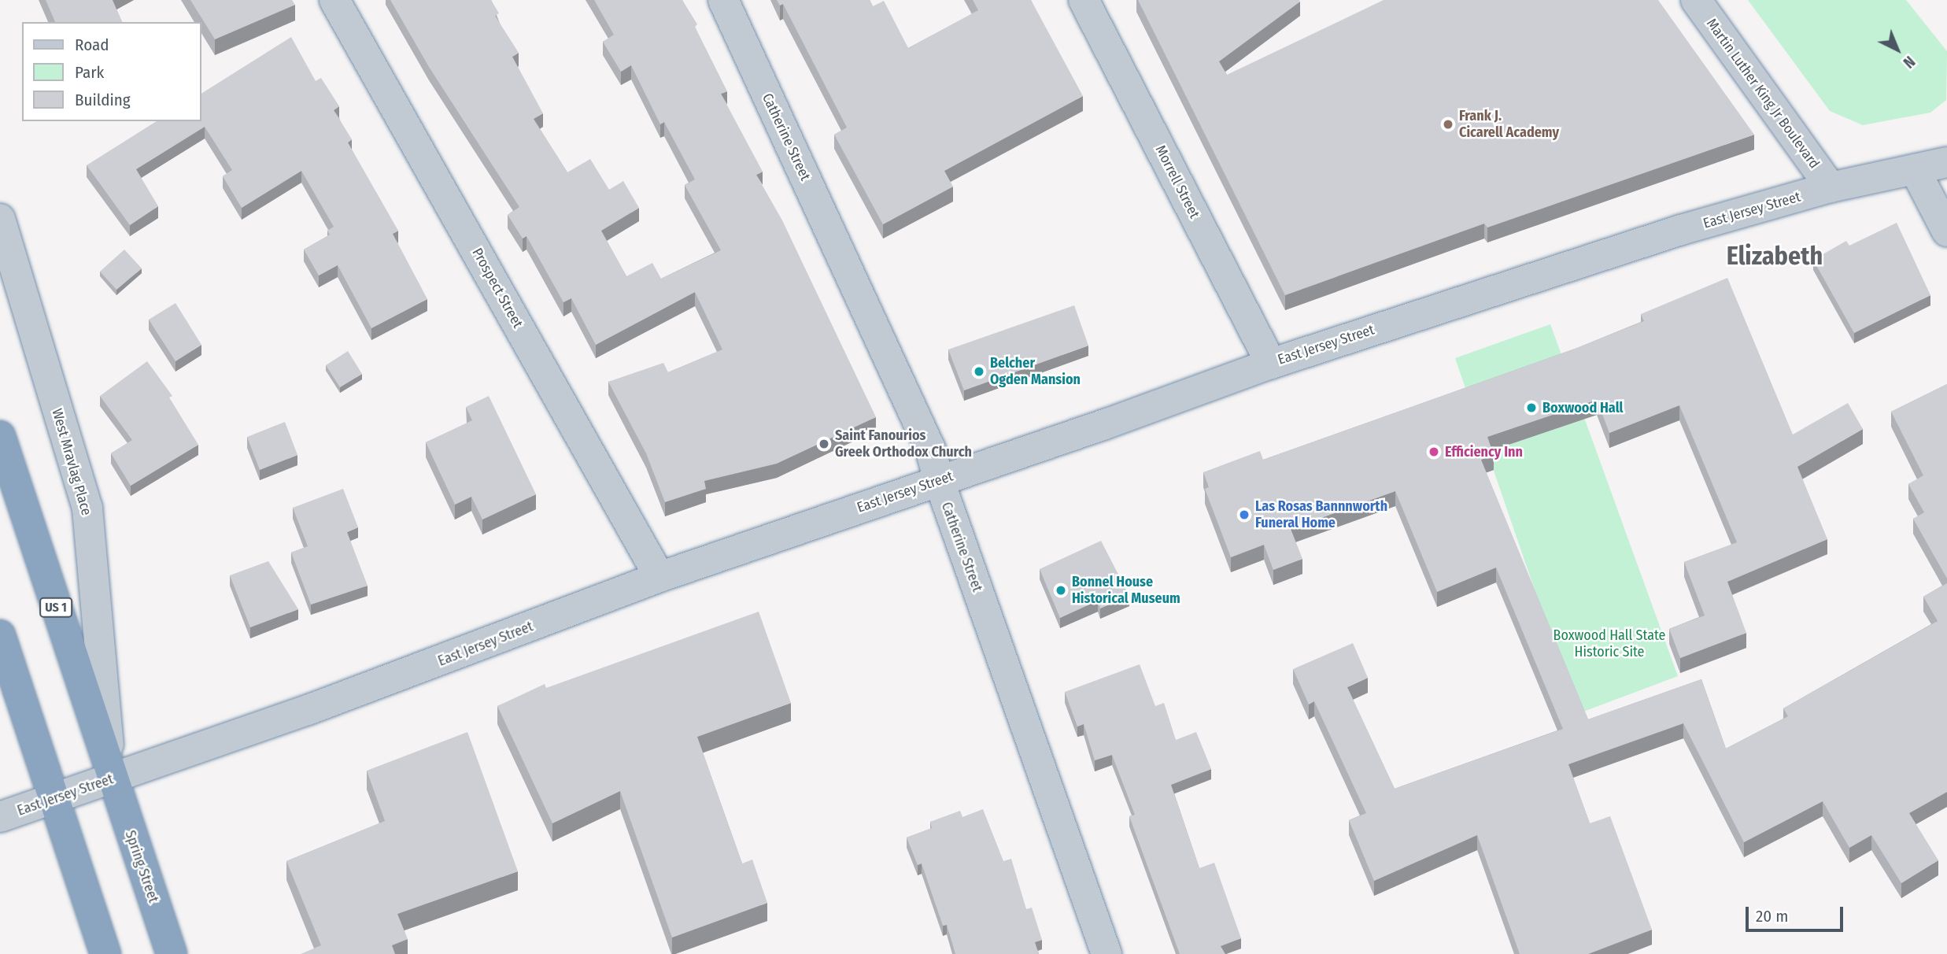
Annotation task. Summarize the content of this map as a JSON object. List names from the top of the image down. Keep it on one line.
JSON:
{"streets":{"highway":["US 1","Spring Street"],"street":["Martin Luther King Jr Boulevard","Catherine Street","Morrell Street","East Jersey Street","Prospect Street","West Mravlag Place"]},"crossings":[["Martin Luther King Jr Boulevard","East Jersey Street"],["Catherine Street","East Jersey Street"],["Morrell Street","East Jersey Street"],["East Jersey Street","Prospect Street"],["East Jersey Street","West Mravlag Place"],["East Jersey Street","US 1"],["East Jersey Street","Spring Street"],["West Mravlag Place","US 1"],["West Mravlag Place","Spring Street"],["US 1","Spring Street"]],"districts":["Elizabeth"],"parks":["Boxwood Hall State Historic Site"],"places":["Frank J. Cicarell Academy","Belcher Ogden Mansion","Boxwood Hall","Saint Fanourios Greek Orthodox Church","Efficiency Inn","Las Rosas Bannnworth Funeral Home","Bonnel House Historical Museum"],"legend":["Road","Park","Building"],"scale_bar":"20 m","north":"bottom right"}
